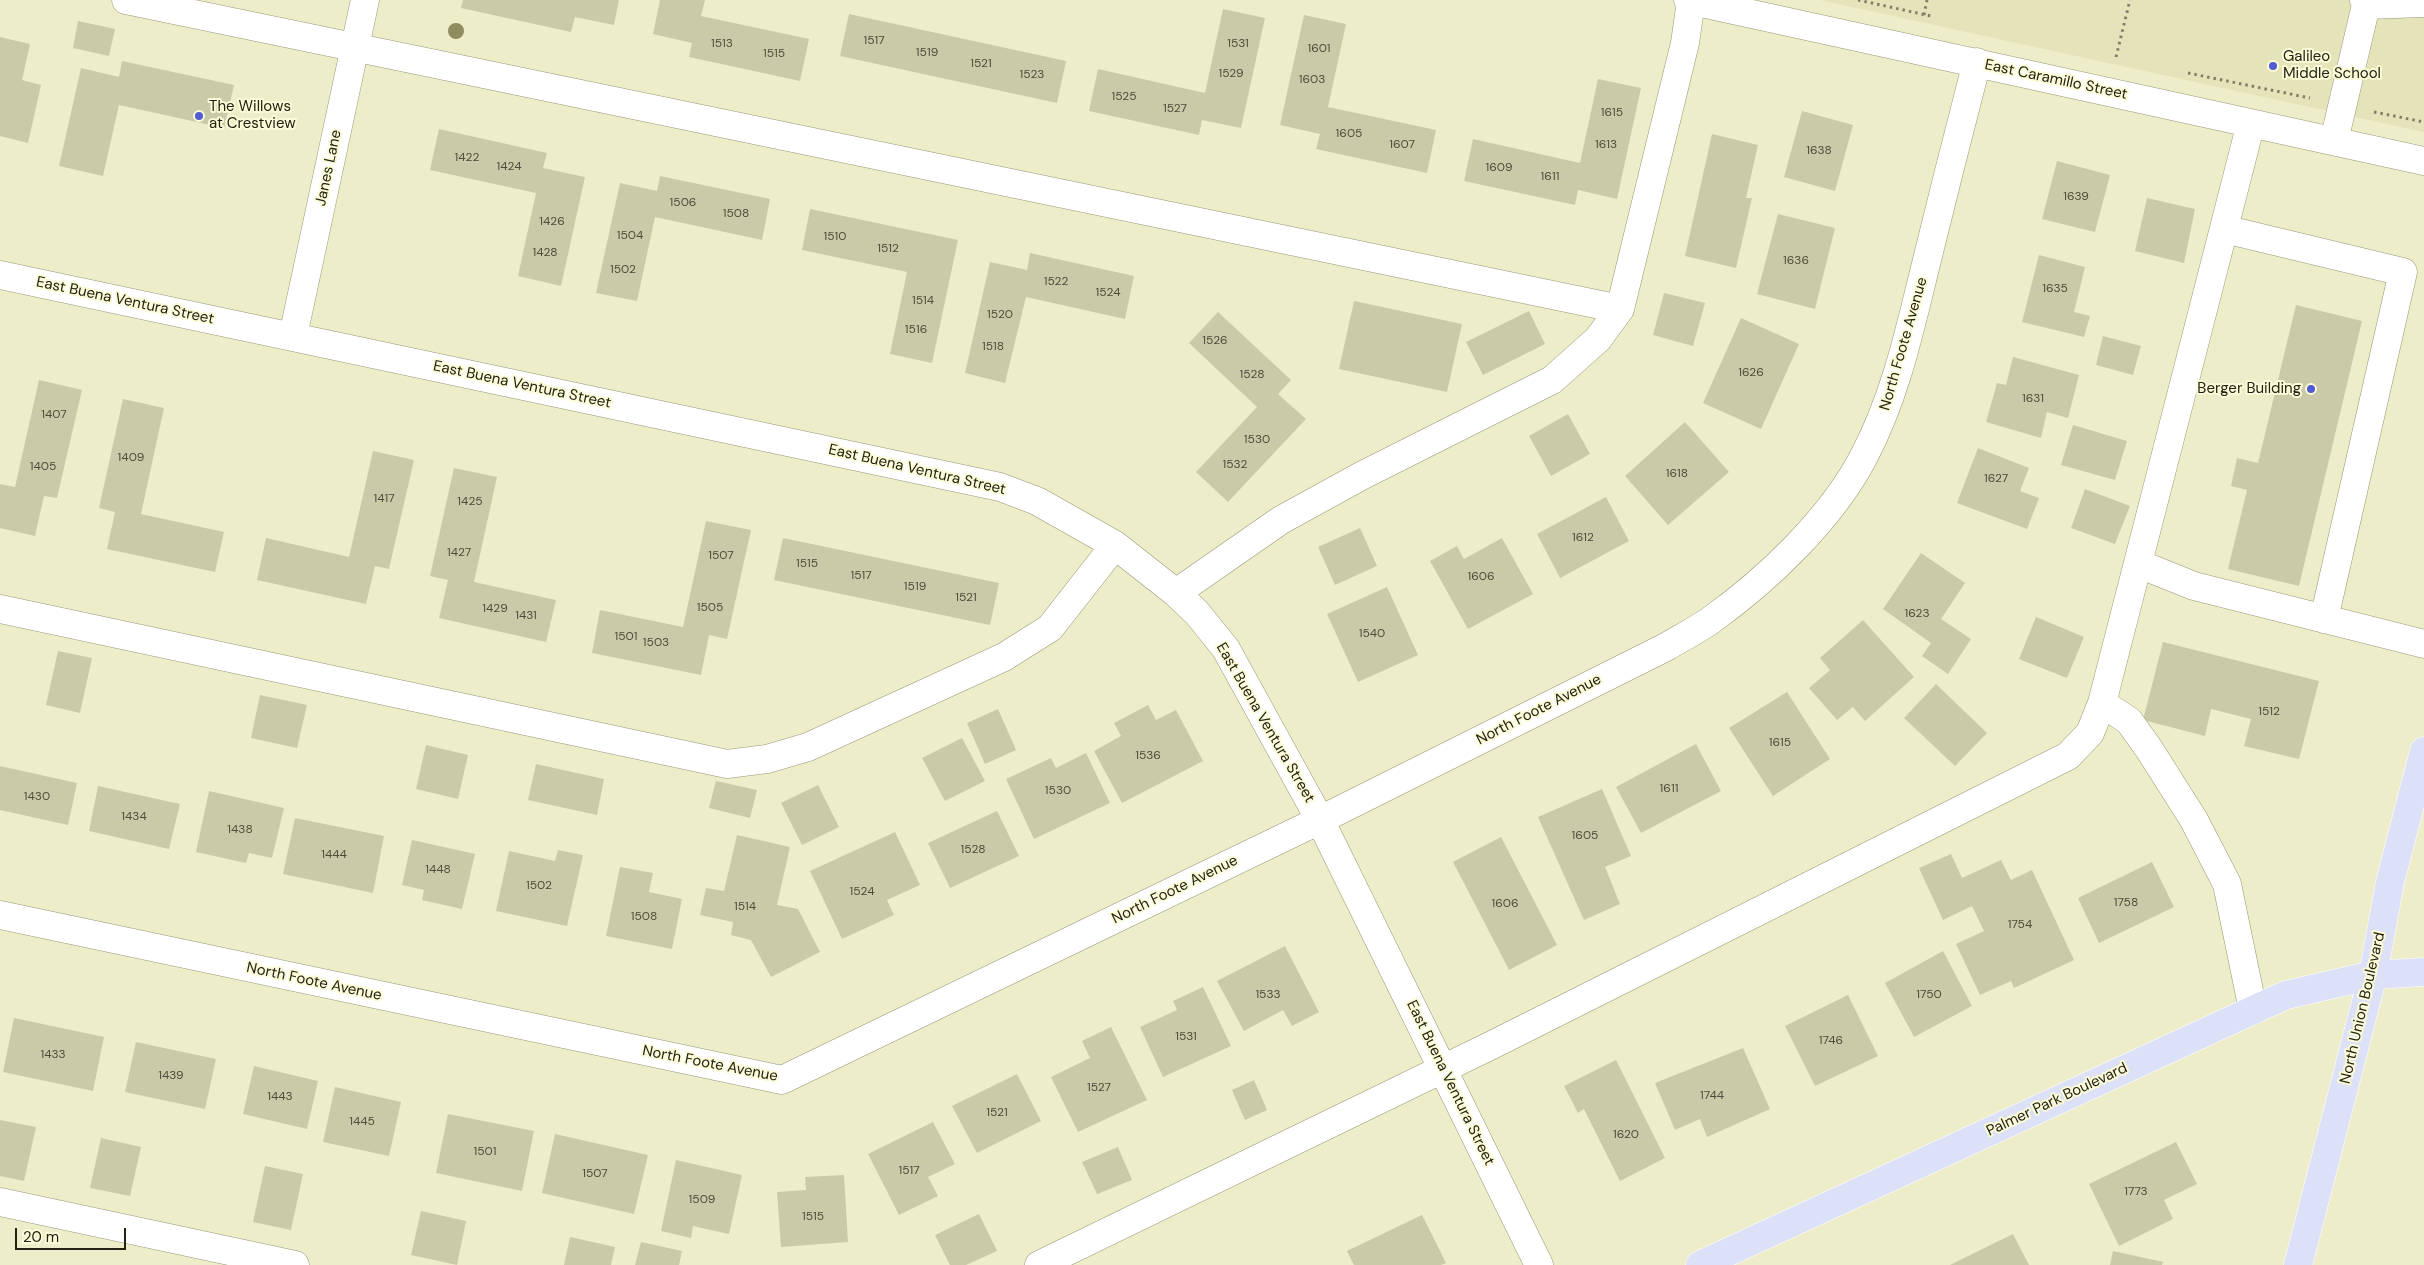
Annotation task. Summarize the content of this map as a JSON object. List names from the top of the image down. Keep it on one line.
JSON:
{"streets":{"main road":["North Union Boulevard","Palmer Park Boulevard"],"street":["East Caramillo Street","Janes Lane","East Buena Ventura Street","North Foote Avenue"]},"crossings":[["East Caramillo Street","North Foote Avenue"],["Janes Lane","East Buena Ventura Street"],["East Buena Ventura Street","North Foote Avenue"],["North Union Boulevard","Palmer Park Boulevard"]],"places":["Galileo Middle School","The Willows at Crestview","Berger Building"],"house_numbers":["1517","1513","1531","1601","1519","1515","1521","1529","1523","1603","1525","1527","1615","1605","1607","1613","1638","1422","1424","1609","1611","1639","1506","1508","1426","1504","1510","1512","1428","1636","1502","1522","1635","1524","1514","1520","1516","1526","1518","1626","1528","1631","1407","1530","1409","1532","1405","1618","1627","1417","1425","1612","1427","1507","1515","1517","1606","1519","1521","1505","1429","1623","1431","1540","1501","1503","1512","1615","1536","1611","1530","1430","1434","1438","1605","1528","1444","1448","1502","1524","1758","1606","1514","1508","1754","1533","1750","1531","1746","1433","1439","1527","1744","1443","1521","1445","1620","1501","1517","1507","1773","1509","1515"],"scale_bar":"20 m"}
